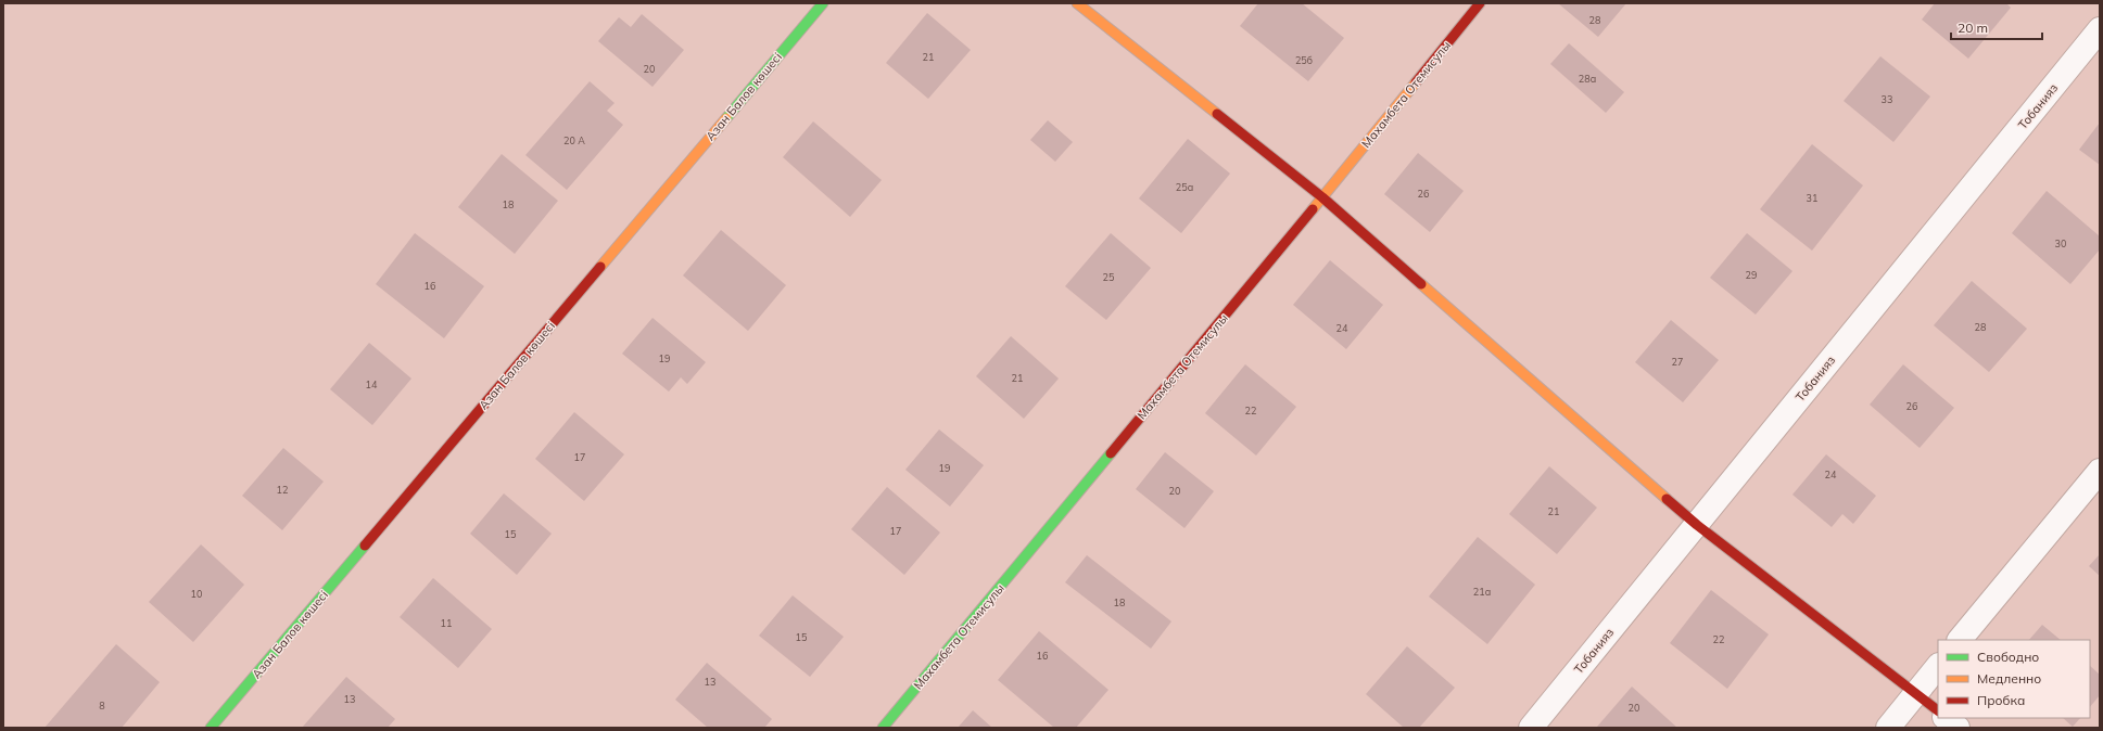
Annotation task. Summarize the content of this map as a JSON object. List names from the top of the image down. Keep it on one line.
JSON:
{"streets":{"street":["Махамбета Отемисулы","Азан Балов көшесі","Тобанияз"]},"house_numbers":["28","21","25б","20","28а","33","20 А","25а","26","31","18","30","29","25","16","28","24","19","27","21","14","26","22","17","19","24","12","20","21","17","15","21а","10","18","11","15","22","16","13","13","8","20"],"legend":["Свободно","Медленно","Пробка"],"scale_bar":"20 m"}
